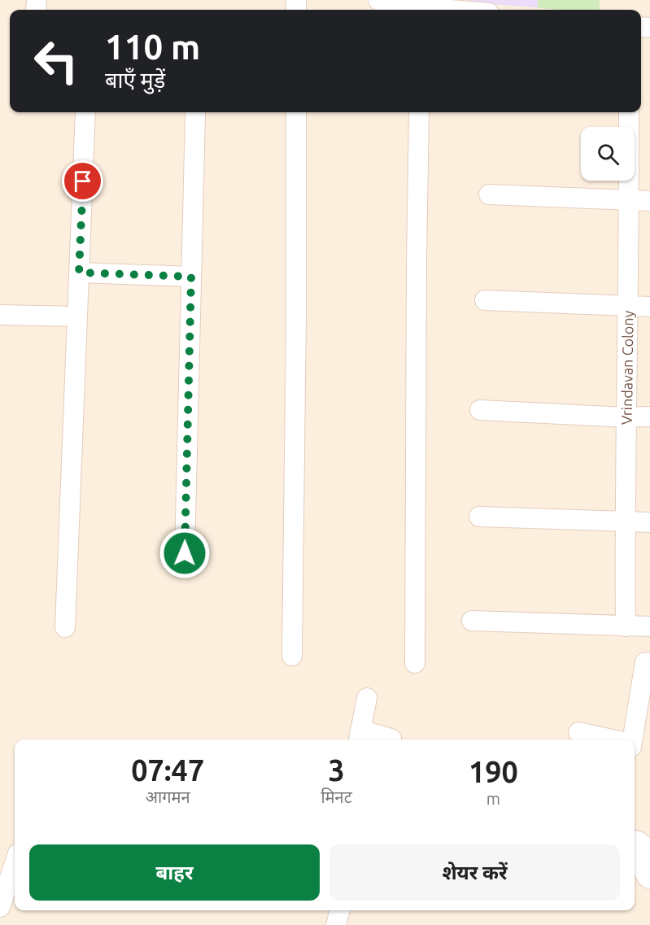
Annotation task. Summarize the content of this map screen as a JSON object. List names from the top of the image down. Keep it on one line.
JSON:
{"streets":{"street":["Vrindavan Colony"]},"page":{"turn":["110 m","बाएँ मुड़ें"],"eta":["07:47","आगमन","3","मिनट","190","m"],"buttons":["बाहर","शेयर करें"]}}
